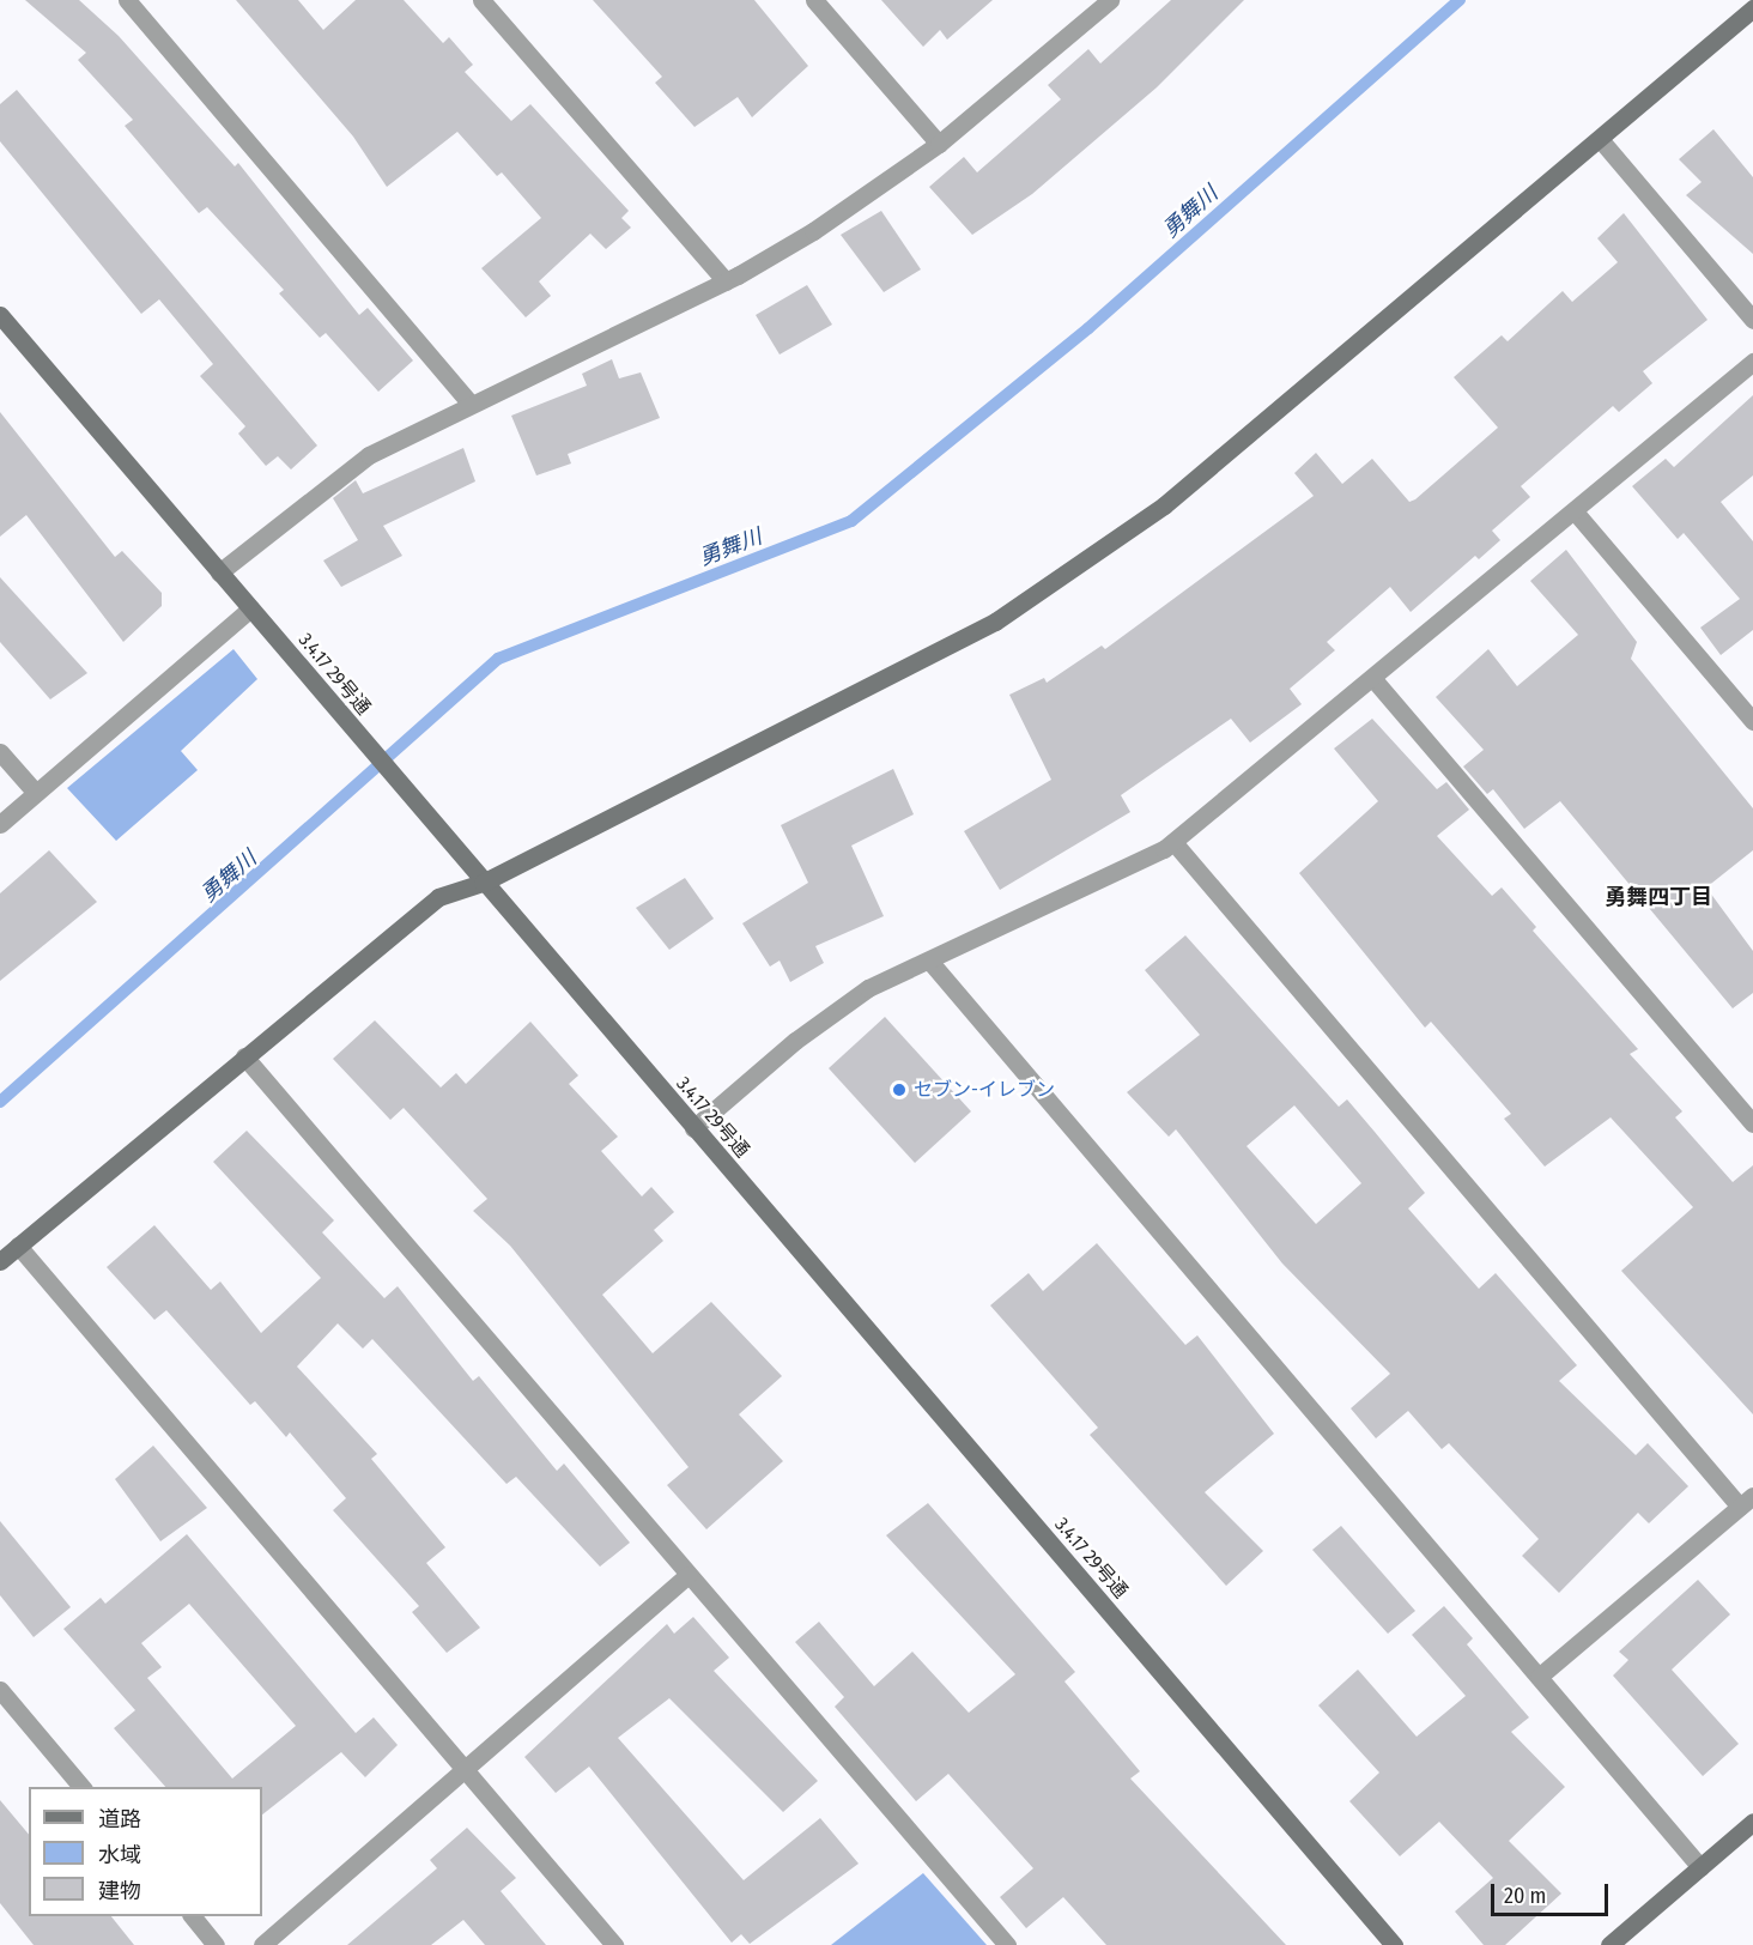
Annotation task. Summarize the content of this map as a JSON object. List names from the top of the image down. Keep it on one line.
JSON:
{"streets":{"street":["3.4.17 29号通"]},"districts":["勇舞四丁目"],"water":["勇舞川"],"places":["セブン-イレブン"],"legend":["道路","水域","建物"],"scale_bar":"20 m"}
